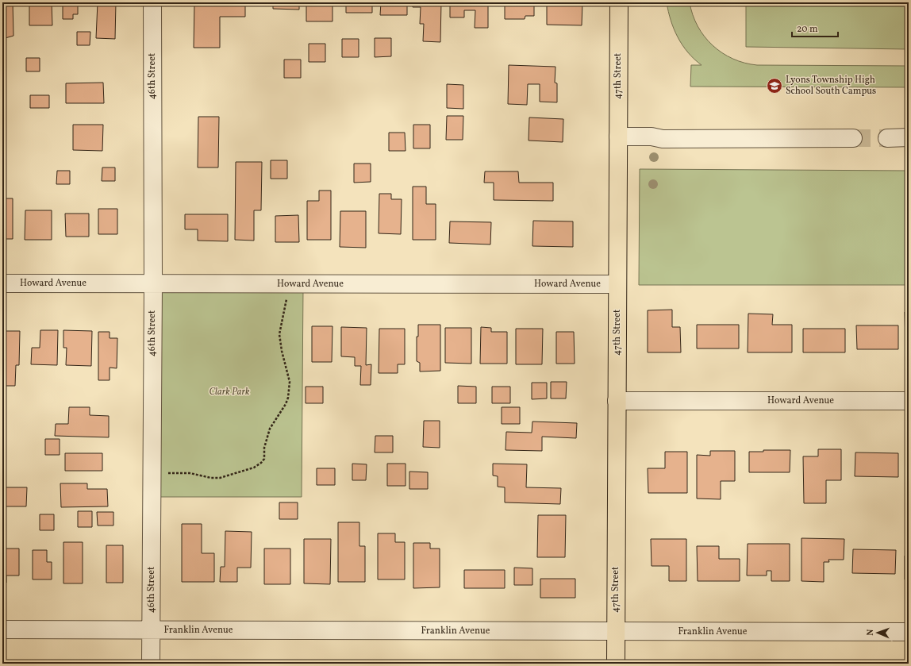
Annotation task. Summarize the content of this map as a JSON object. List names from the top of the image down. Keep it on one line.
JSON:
{"streets":{"main road":["47th Street"],"street":["46th Street","Howard Avenue","Franklin Avenue"]},"crossings":[["46th Street","Howard Avenue"],["46th Street","Franklin Avenue"],["47th Street","Howard Avenue"],["47th Street","Franklin Avenue"]],"parks":["Clark Park"],"places":{"school or university":["Lyons Township High School South Campus"]},"scale_bar":"20 m","north":"left"}
